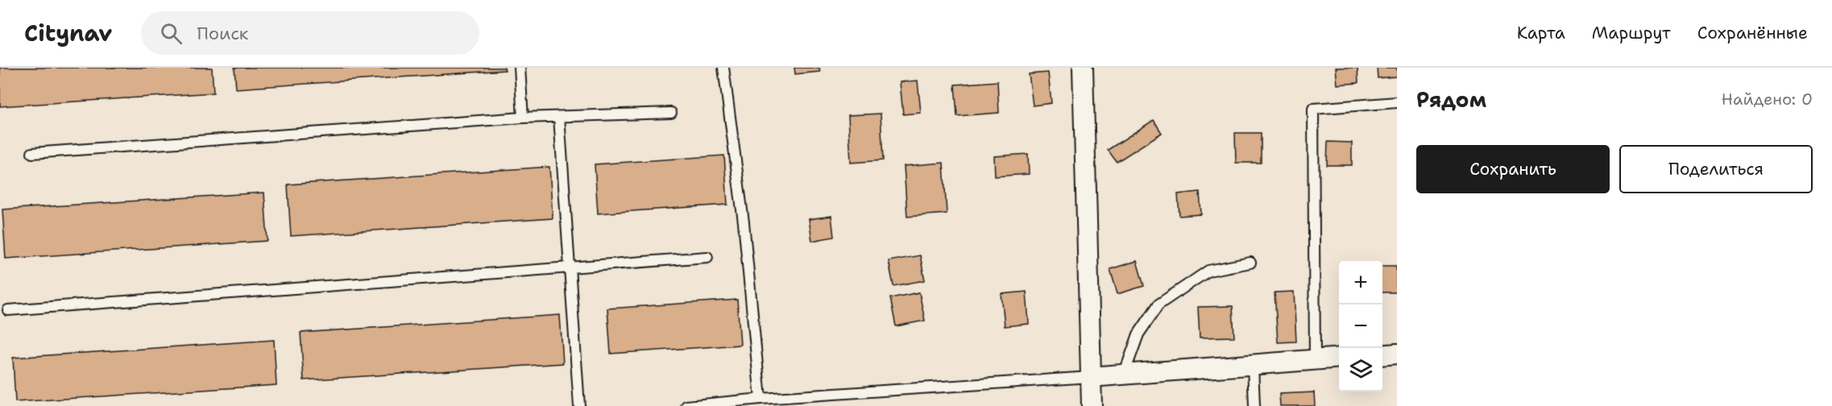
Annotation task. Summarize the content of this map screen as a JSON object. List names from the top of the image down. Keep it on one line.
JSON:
{"page":{"header":"Citynav","search":"Поиск","nav":["Карта","Маршрут","Сохранённые"],"heading":["Рядом","Найдено: 0"],"buttons":["Сохранить","Поделиться"],"map_buttons":["+","−"]}}
